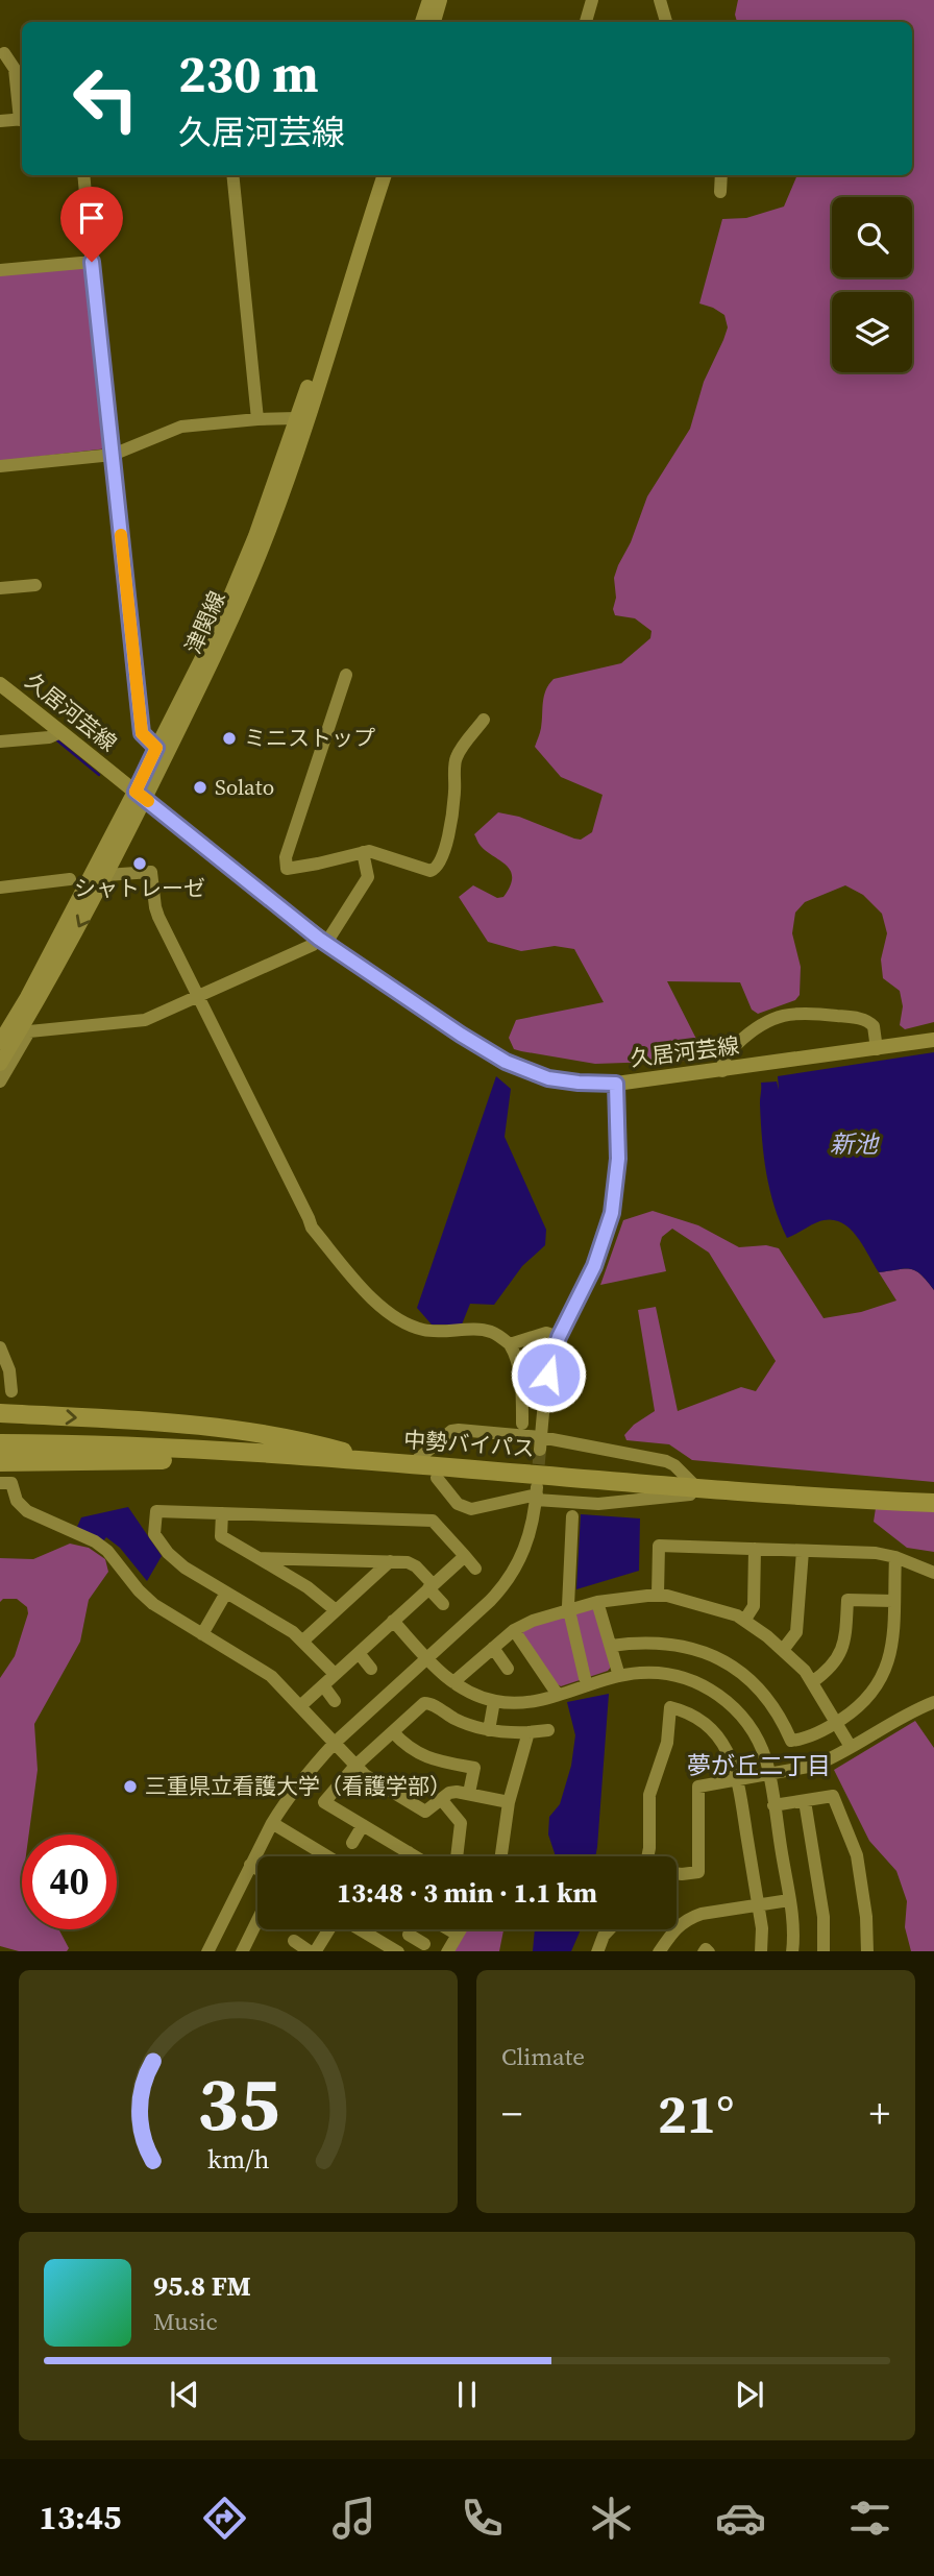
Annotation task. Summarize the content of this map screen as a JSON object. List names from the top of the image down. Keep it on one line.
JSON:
{"streets":{"highway":["中勢バイパス"],"main road":["津関線","久居河芸線"]},"crossings":[["津関線","久居河芸線"]],"districts":["夢が丘二丁目"],"water":["新池"],"places":["ミニストップ","Solato","シャトレーゼ","三重県立看護大学（看護学部）"],"page":{"turn":["230 m","久居河芸線"],"limit":"40","trip":"13:48 · 3 min · 1.1 km","tile":"Climate","heat":["−","21°","+"],"song":["95.8 FM","Music"],"tabs":"13:45","gauge":["35","km/h"]}}
